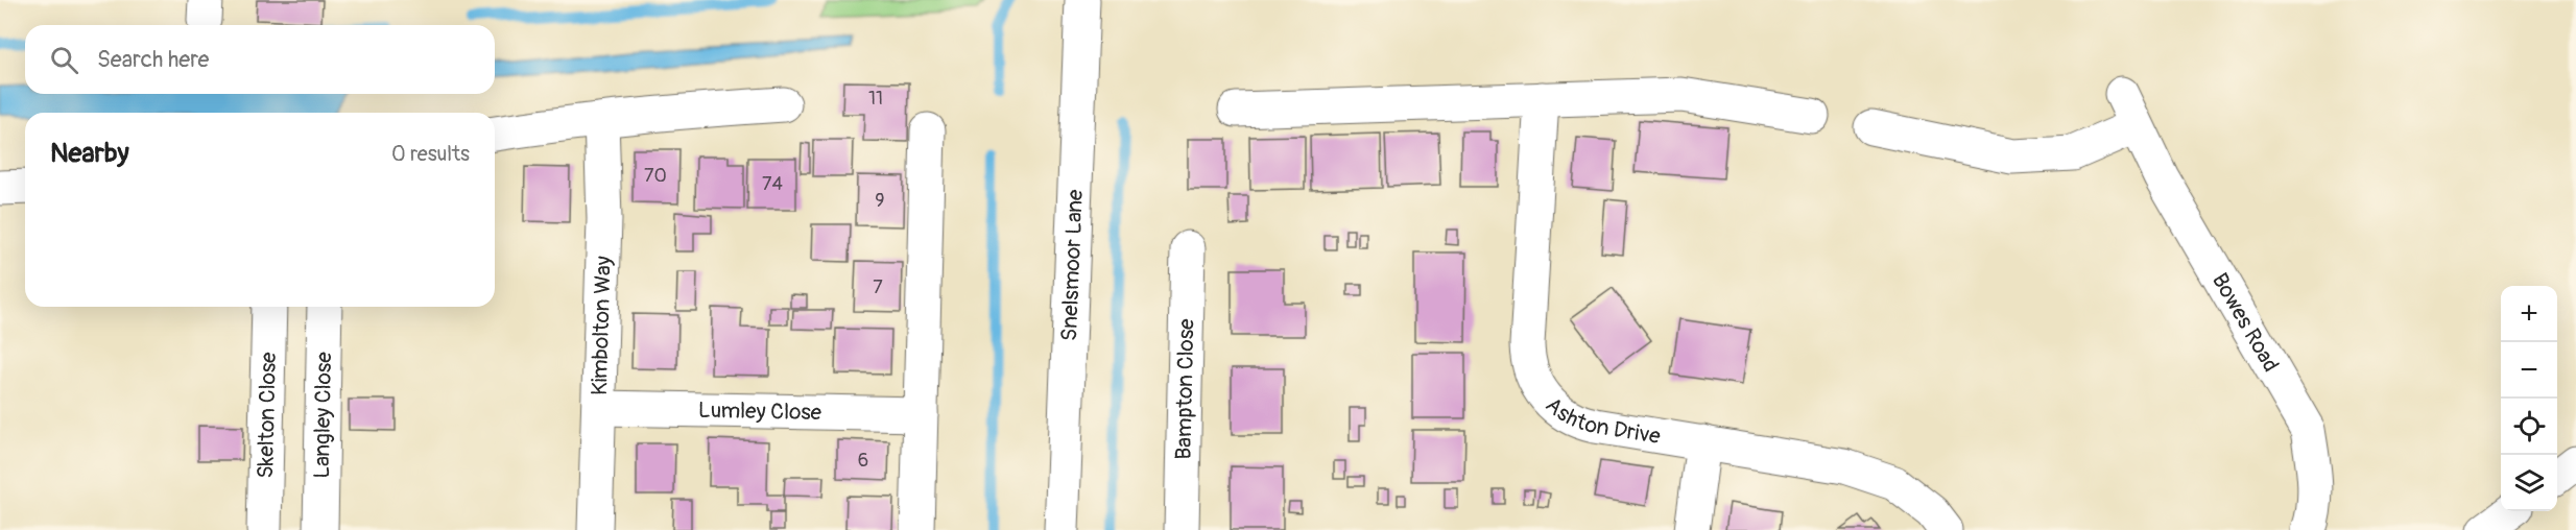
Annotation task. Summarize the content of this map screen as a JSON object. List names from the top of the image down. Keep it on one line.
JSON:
{"streets":{"street":["Snelsmoor Lane","Bowes Road","Kimbolton Way","Bampton Close","Lumley Close","Skelton Close","Langley Close","Ashton Drive"]},"crossings":[["Kimbolton Way","Lumley Close"]],"house_numbers":["11","70","74","9","7","6"],"page":{"search":"Search here","heading":["Nearby","0 results"],"map_buttons":["+","−"]}}
